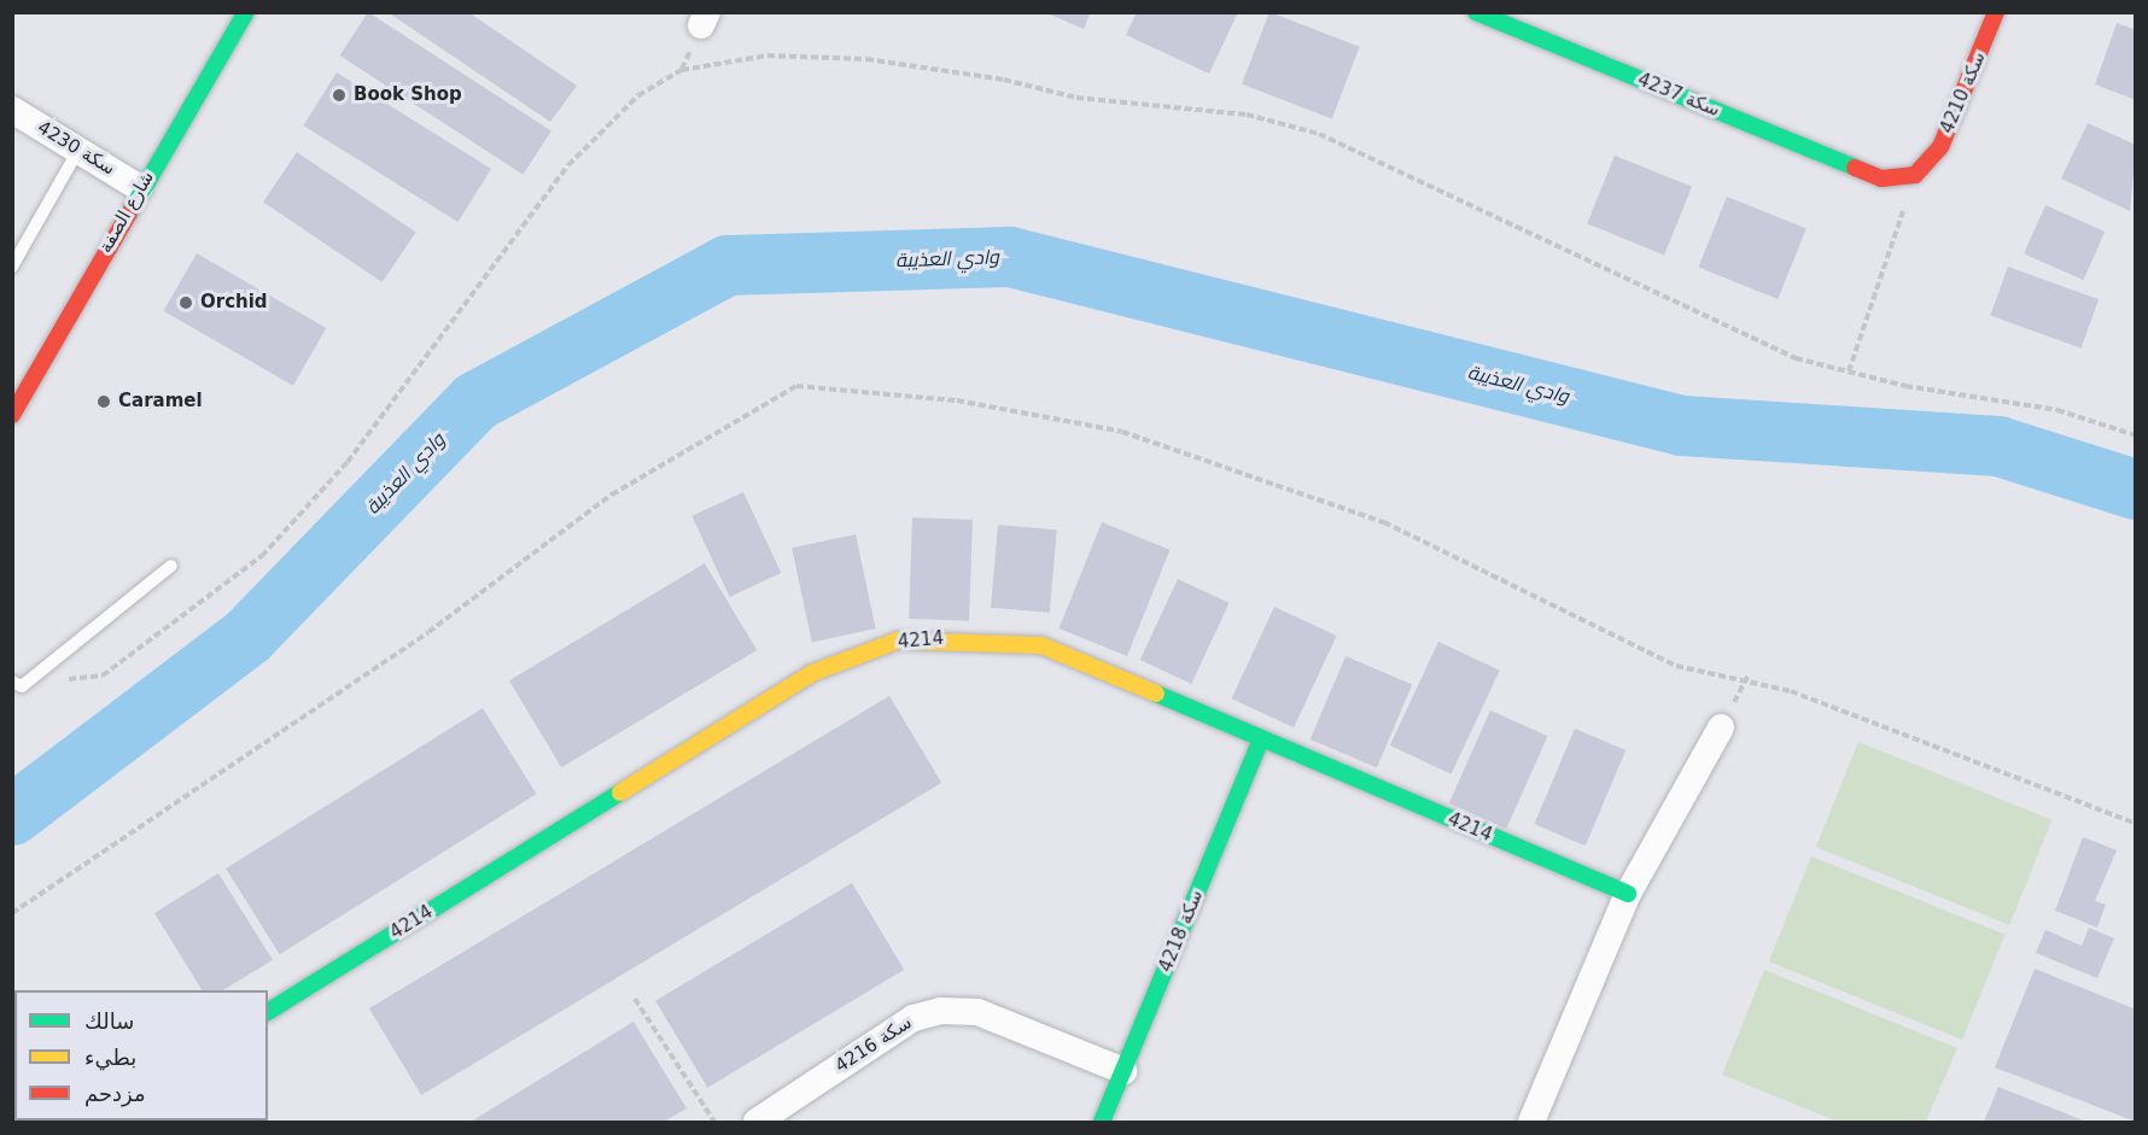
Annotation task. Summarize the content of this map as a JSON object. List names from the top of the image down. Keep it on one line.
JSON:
{"streets":{"street":["سكة 4210","سكة 4237","سكة 4230","شارع الصفة","4214","سكة 4218","سكة 4216"]},"crossings":[["سكة 4210","سكة 4237"],["سكة 4230","شارع الصفة"],["4214","سكة 4218"],["سكة 4218","سكة 4216"]],"water":["وادي العذيبة"],"places":["Book Shop","Orchid","Caramel"],"legend":["سالك","بطيء","مزدحم"]}
